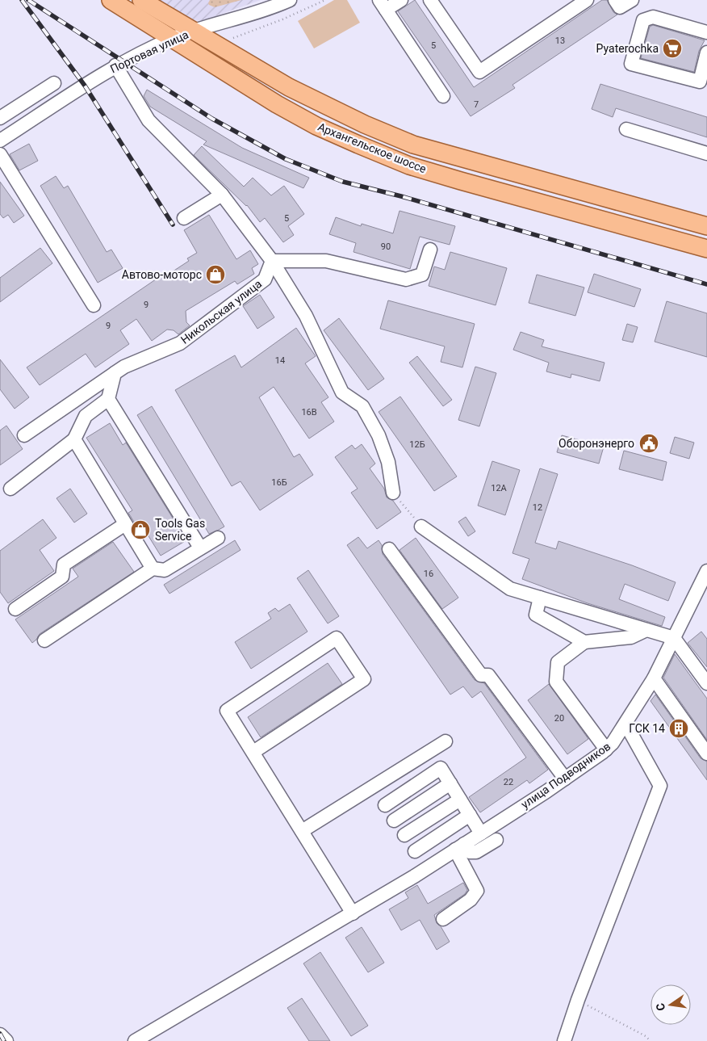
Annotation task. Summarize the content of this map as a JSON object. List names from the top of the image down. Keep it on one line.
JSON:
{"streets":{"main road":["Архангельское шоссе"],"street":["Портовая улица","Никольская улица","улица Подводников"]},"crossings":[["Портовая улица","Архангельское шоссе"]],"places":{"supermarket":["Pyaterochka"],"shop":["Автово-моторс","Tools Gas Service"],"public building":["Оборонэнерго"],"building":["ГСК 14"]},"house_numbers":["13","5","7","5","90","9","9","14","16В","12Б","16Б","12А","12","16","20","22"],"north":"left"}
